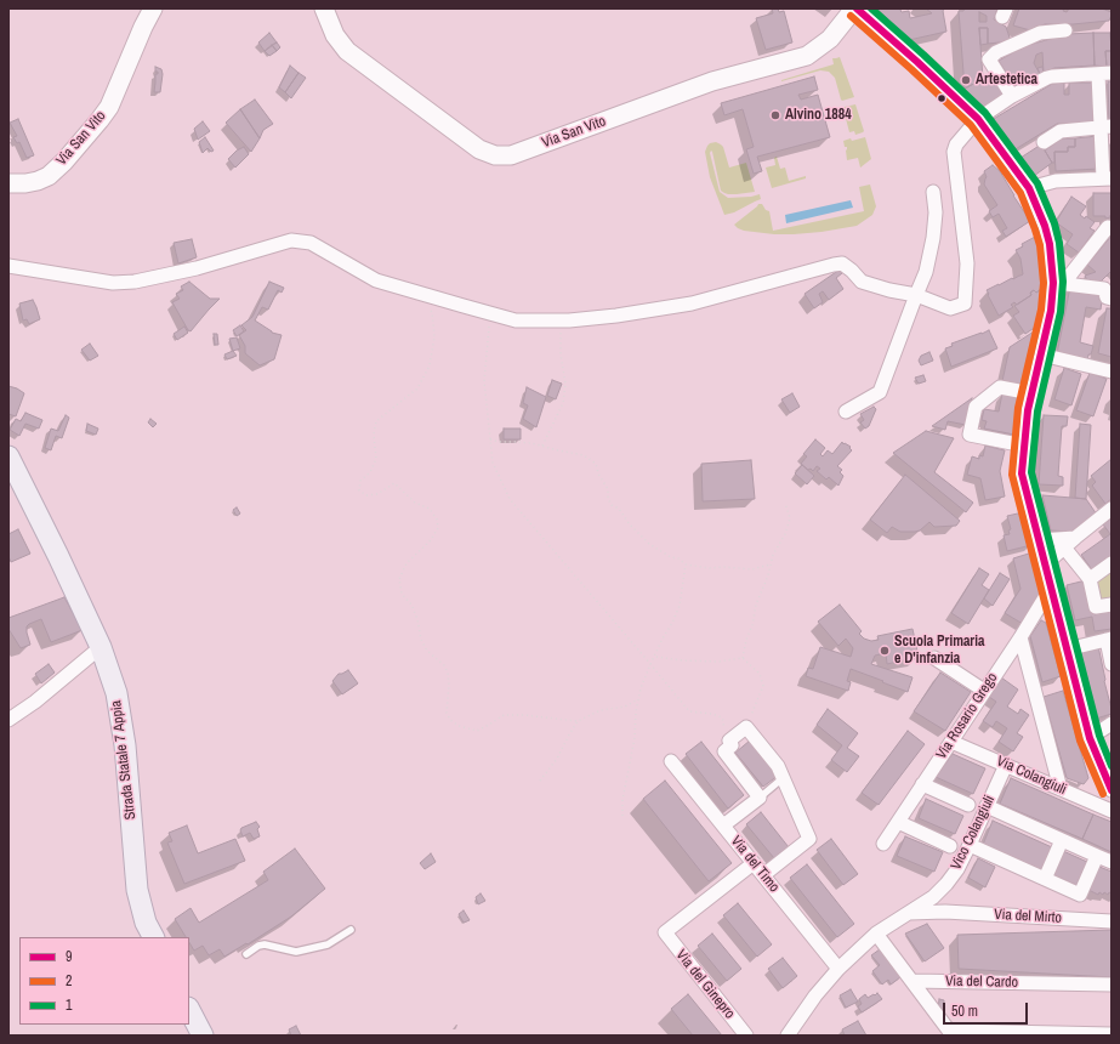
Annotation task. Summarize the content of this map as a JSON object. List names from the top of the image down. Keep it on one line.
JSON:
{"streets":{"main road":["Strada Statale 7 Appia"],"street":["Via San Vito","Via Rosario Grego","Via Colangiuli","Vico Colangiuli","Via del Timo","Via del Mirto","Via del Cardo","Via del Ginepro"]},"crossings":[["Via Rosario Grego","Via Colangiuli"],["Via Colangiuli","Vico Colangiuli"],["Vico Colangiuli","Via del Timo"],["Vico Colangiuli","Via del Mirto"],["Via del Timo","Via del Ginepro"]],"places":["Artestetica","Alvino 1884","Scuola Primaria e D'infanzia"],"lines":["transit line 9","transit line 1","transit line 2"],"legend":["9","2","1"],"scale_bar":"50 m"}
